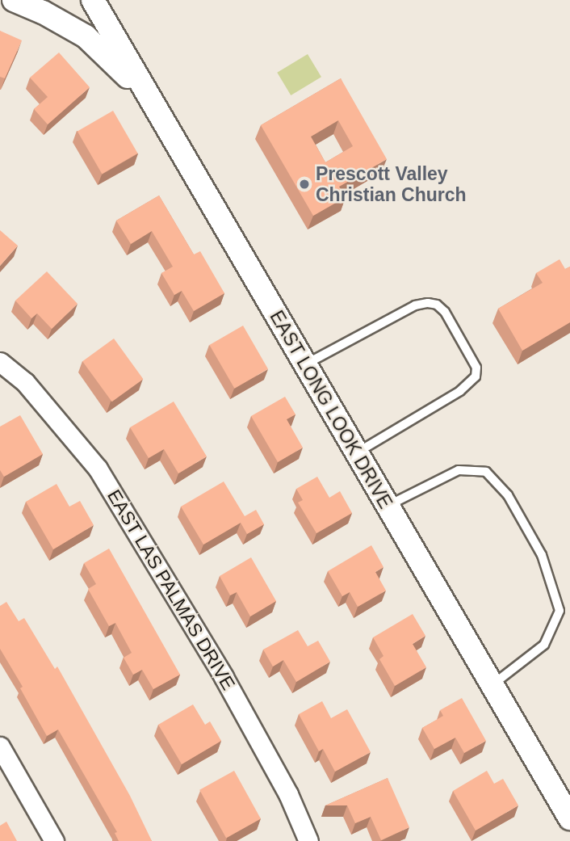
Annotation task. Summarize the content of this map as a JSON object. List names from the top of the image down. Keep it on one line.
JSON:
{"streets":{"street":["EAST LONG LOOK DRIVE","EAST LAS PALMAS DRIVE"]},"places":["Prescott Valley Christian Church"]}
